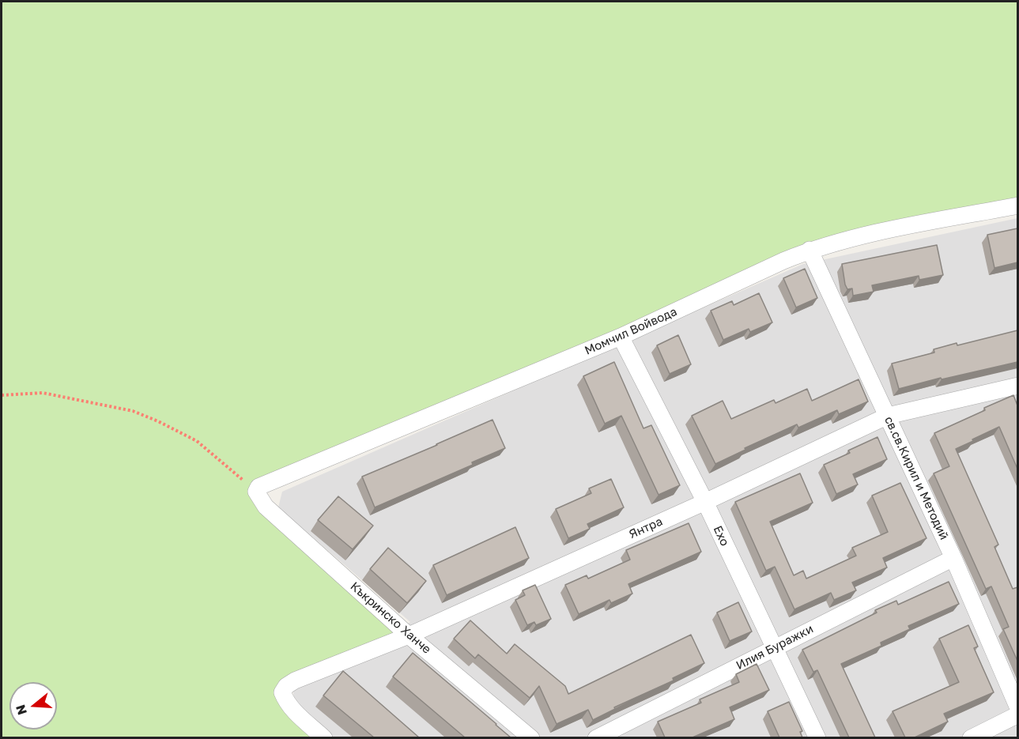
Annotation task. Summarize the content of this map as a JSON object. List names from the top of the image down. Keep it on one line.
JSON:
{"streets":{"street":["Момчил Войвода","св.св.Кирил и Методий","Янтра","Ехо","Къкринско Ханче","Илия Буражки"]},"crossings":[["Момчил Войвода","св.св.Кирил и Методий"],["Момчил Войвода","Ехо"],["Момчил Войвода","Къкринско Ханче"],["св.св.Кирил и Методий","Янтра"],["св.св.Кирил и Методий","Илия Буражки"],["Янтра","Ехо"],["Янтра","Къкринско Ханче"],["Ехо","Илия Буражки"]],"north":"left"}
